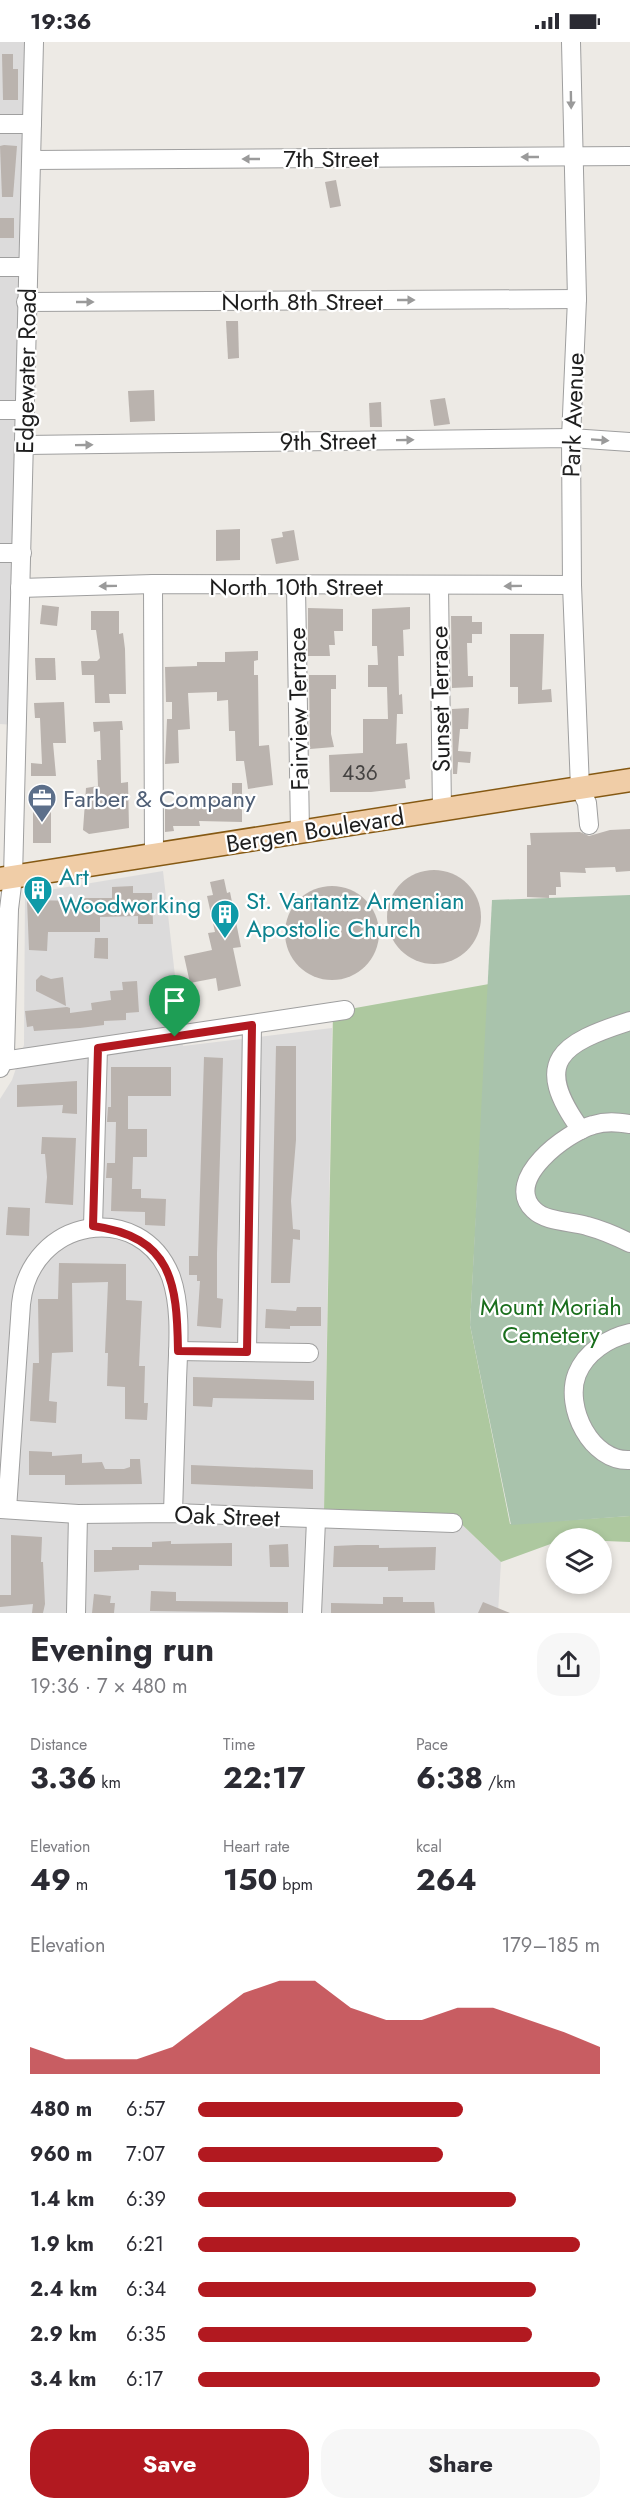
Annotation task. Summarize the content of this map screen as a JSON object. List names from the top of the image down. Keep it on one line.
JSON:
{"streets":{"main road":["Bergen Boulevard"],"street":["7th Street","North 8th Street","Edgewater Road","Park Avenue","9th Street","North 10th Street","Sunset Terrace","Fairview Terrace","Oak Street"]},"crossings":[["7th Street","Edgewater Road"],["7th Street","Park Avenue"],["North 8th Street","Edgewater Road"],["North 8th Street","Park Avenue"],["Edgewater Road","9th Street"],["Edgewater Road","North 10th Street"],["Edgewater Road","Bergen Boulevard"],["Park Avenue","9th Street"],["Park Avenue","North 10th Street"],["Park Avenue","Bergen Boulevard"],["North 10th Street","Sunset Terrace"],["North 10th Street","Fairview Terrace"],["Sunset Terrace","Bergen Boulevard"],["Fairview Terrace","Bergen Boulevard"]],"one_way":["7th Street","North 8th Street","9th Street","North 10th Street"],"parks":["Mount Moriah Cemetery"],"places":{"office":["Farber & Company"],"building":["Art Woodworking","St. Vartantz Armenian Apostolic Church"]},"house_numbers":["436"],"page":{"status":"19:36","heading":["Evening run","19:36 · 7 × 480 m"],"stats":[["Distance","3.36 km"],["Time","22:17"],["Pace","6:38 /km"],["Elevation","49 m"],["Heart rate","150 bpm"],["kcal","264"]],"chart":["Elevation","179–185 m"],"list":[{"name":"480 m","note":"6:57"},{"name":"960 m","note":"7:07"},{"name":"1.4 km","note":"6:39"},{"name":"1.9 km","note":"6:21"},{"name":"2.4 km","note":"6:34"},{"name":"2.9 km","note":"6:35"},{"name":"3.4 km","note":"6:17"}],"buttons":["Save","Share"]}}
